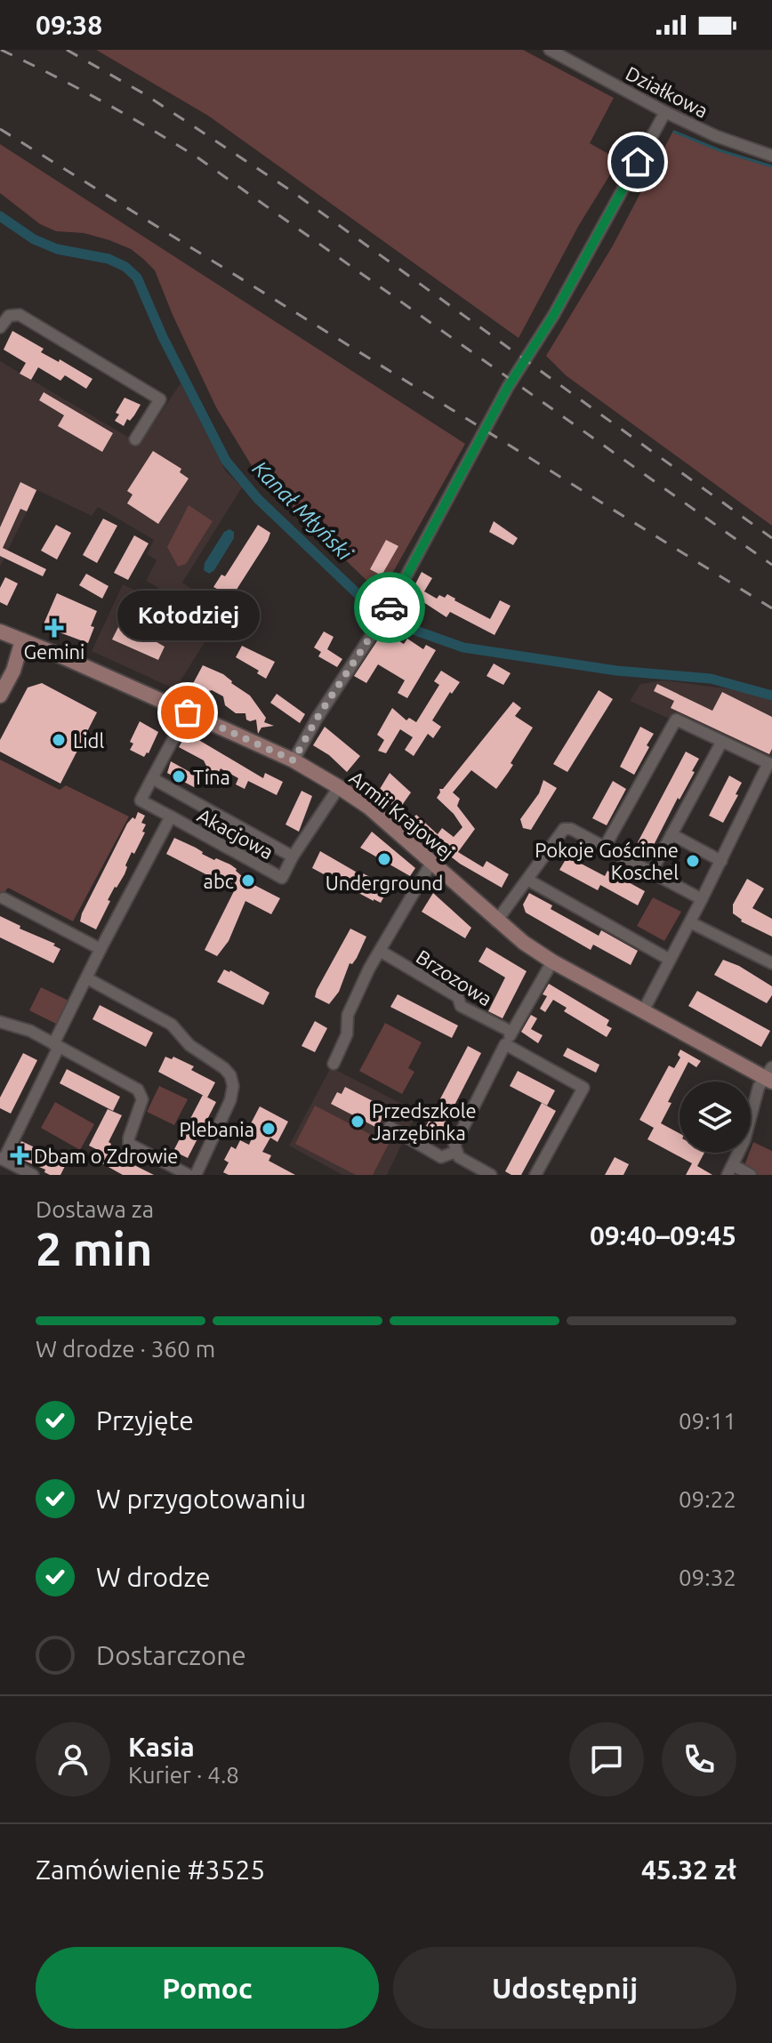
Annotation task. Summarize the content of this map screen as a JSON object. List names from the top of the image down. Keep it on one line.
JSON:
{"streets":{"street":["Działkowa","Armii Krajowej","Akacjowa","Brzozowa"]},"crossings":[["Armii Krajowej","Akacjowa"]],"water":["Kanał Młyński"],"places":{"health":["Gemini","Dbam o Zdrowie"],"other":["Kołodziej","Lidl","Tina","Underground","Pokoje Gościnne Koschel","abc","Przedszkole Jarzębinka","Plebania"]},"page":{"status":"09:38","bubble":"Kołodziej","heading":["2 min","Dostawa za","09:40–09:45"],"panel":["Kasia","Kurier · 4.8","Zamówienie #3525","45.32 zł"],"bar":"W drodze · 360 m","list":[["Przyjęte","09:11"],["W przygotowaniu","09:22"],["W drodze","09:32"],"Dostarczone"],"buttons":["Pomoc","Udostępnij"]}}
